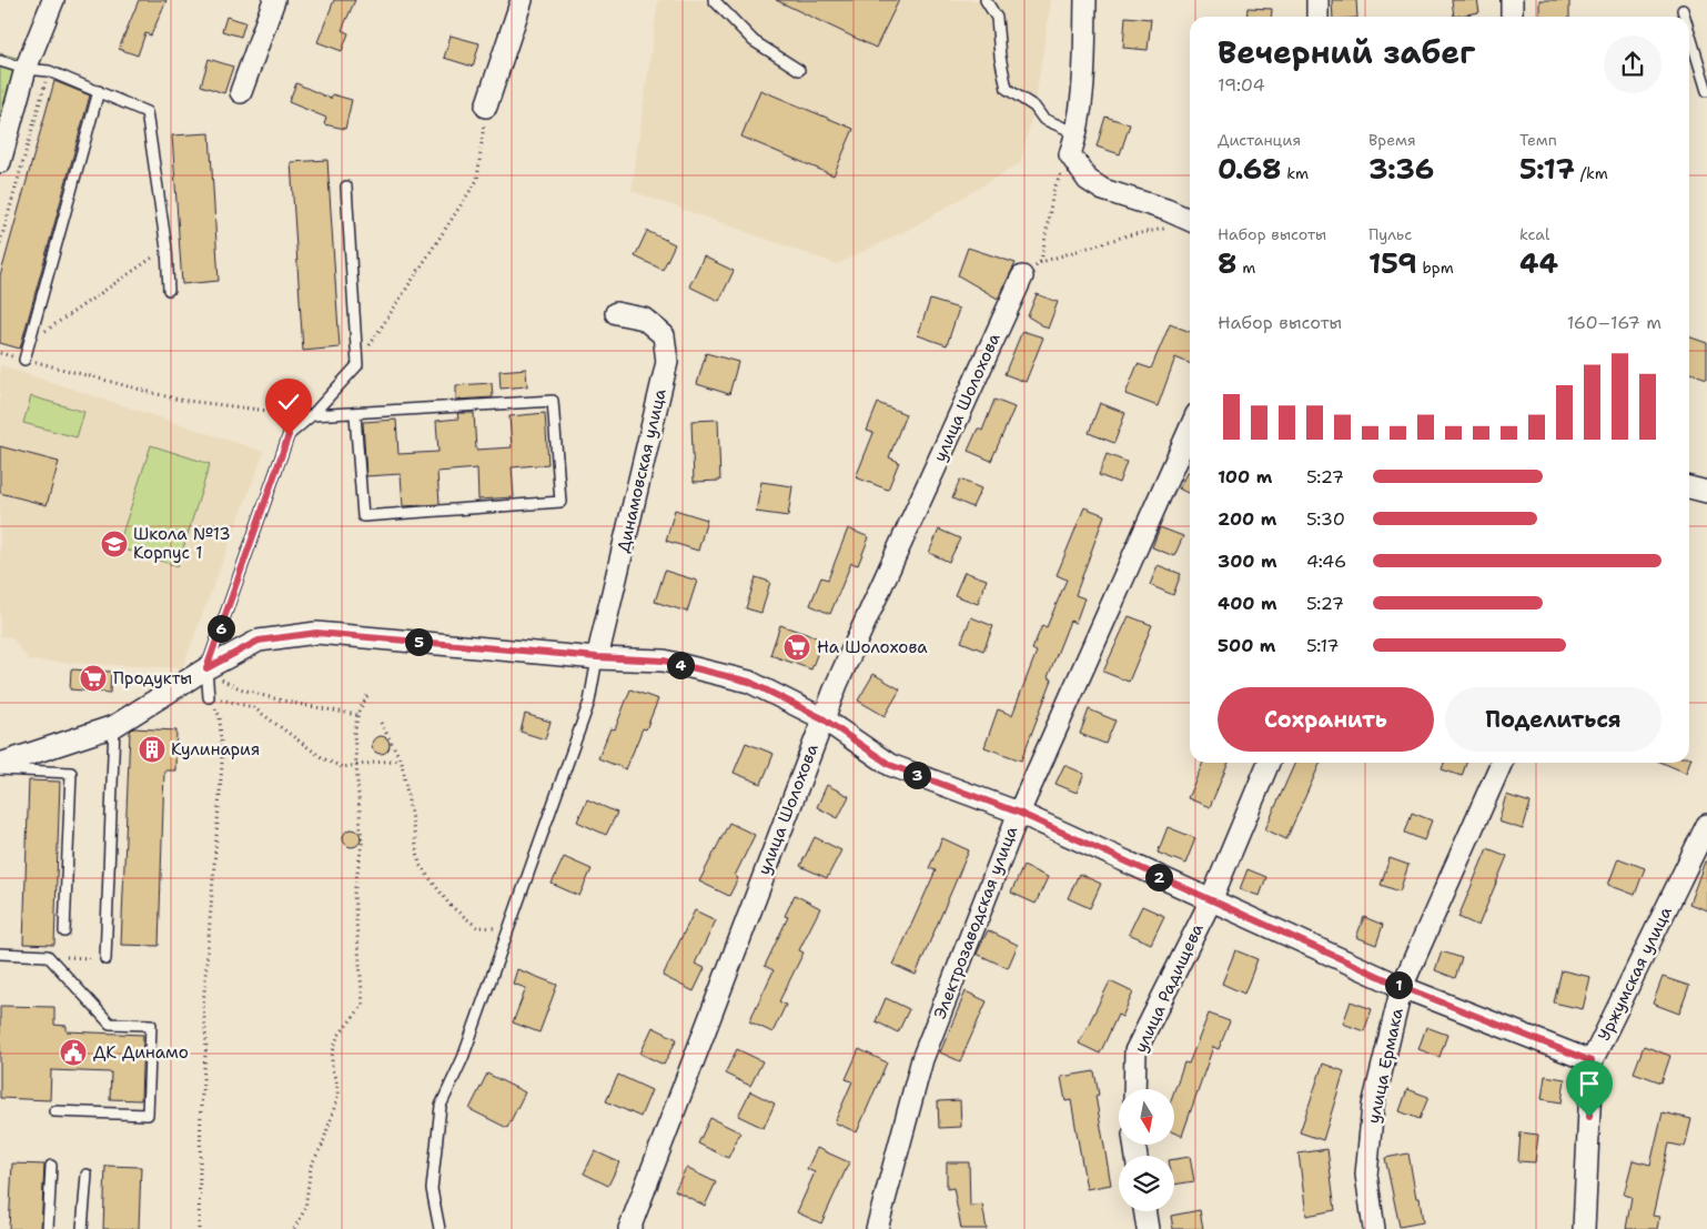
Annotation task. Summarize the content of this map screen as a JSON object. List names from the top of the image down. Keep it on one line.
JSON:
{"streets":{"street":["улица Шолохова","Динамовская улица","Электрозаводская улица","Уржумская улица","улица Радищева","улица Ермака"]},"places":{"school or university":["Школа №13 Корпус 1"],"supermarket":["На Шолохова","Продукты"],"building":["Кулинария"],"public building":["ДК Динамо"]},"north":"bottom","page":{"heading":["Вечерний забег","19:04"],"stats":[["Дистанция","0.68 km"],["Время","3:36"],["Темп","5:17 /km"],["Набор высоты","8 m"],["Пульс","159 bpm"],["kcal","44"]],"chart":["Набор высоты","160–167 m"],"list":[{"name":"100 m","note":"5:27"},{"name":"200 m","note":"5:30"},{"name":"300 m","note":"4:46"},{"name":"400 m","note":"5:27"},{"name":"500 m","note":"5:17"}],"pins":["6","5","4","3","2","1"],"buttons":["Сохранить","Поделиться"]}}
